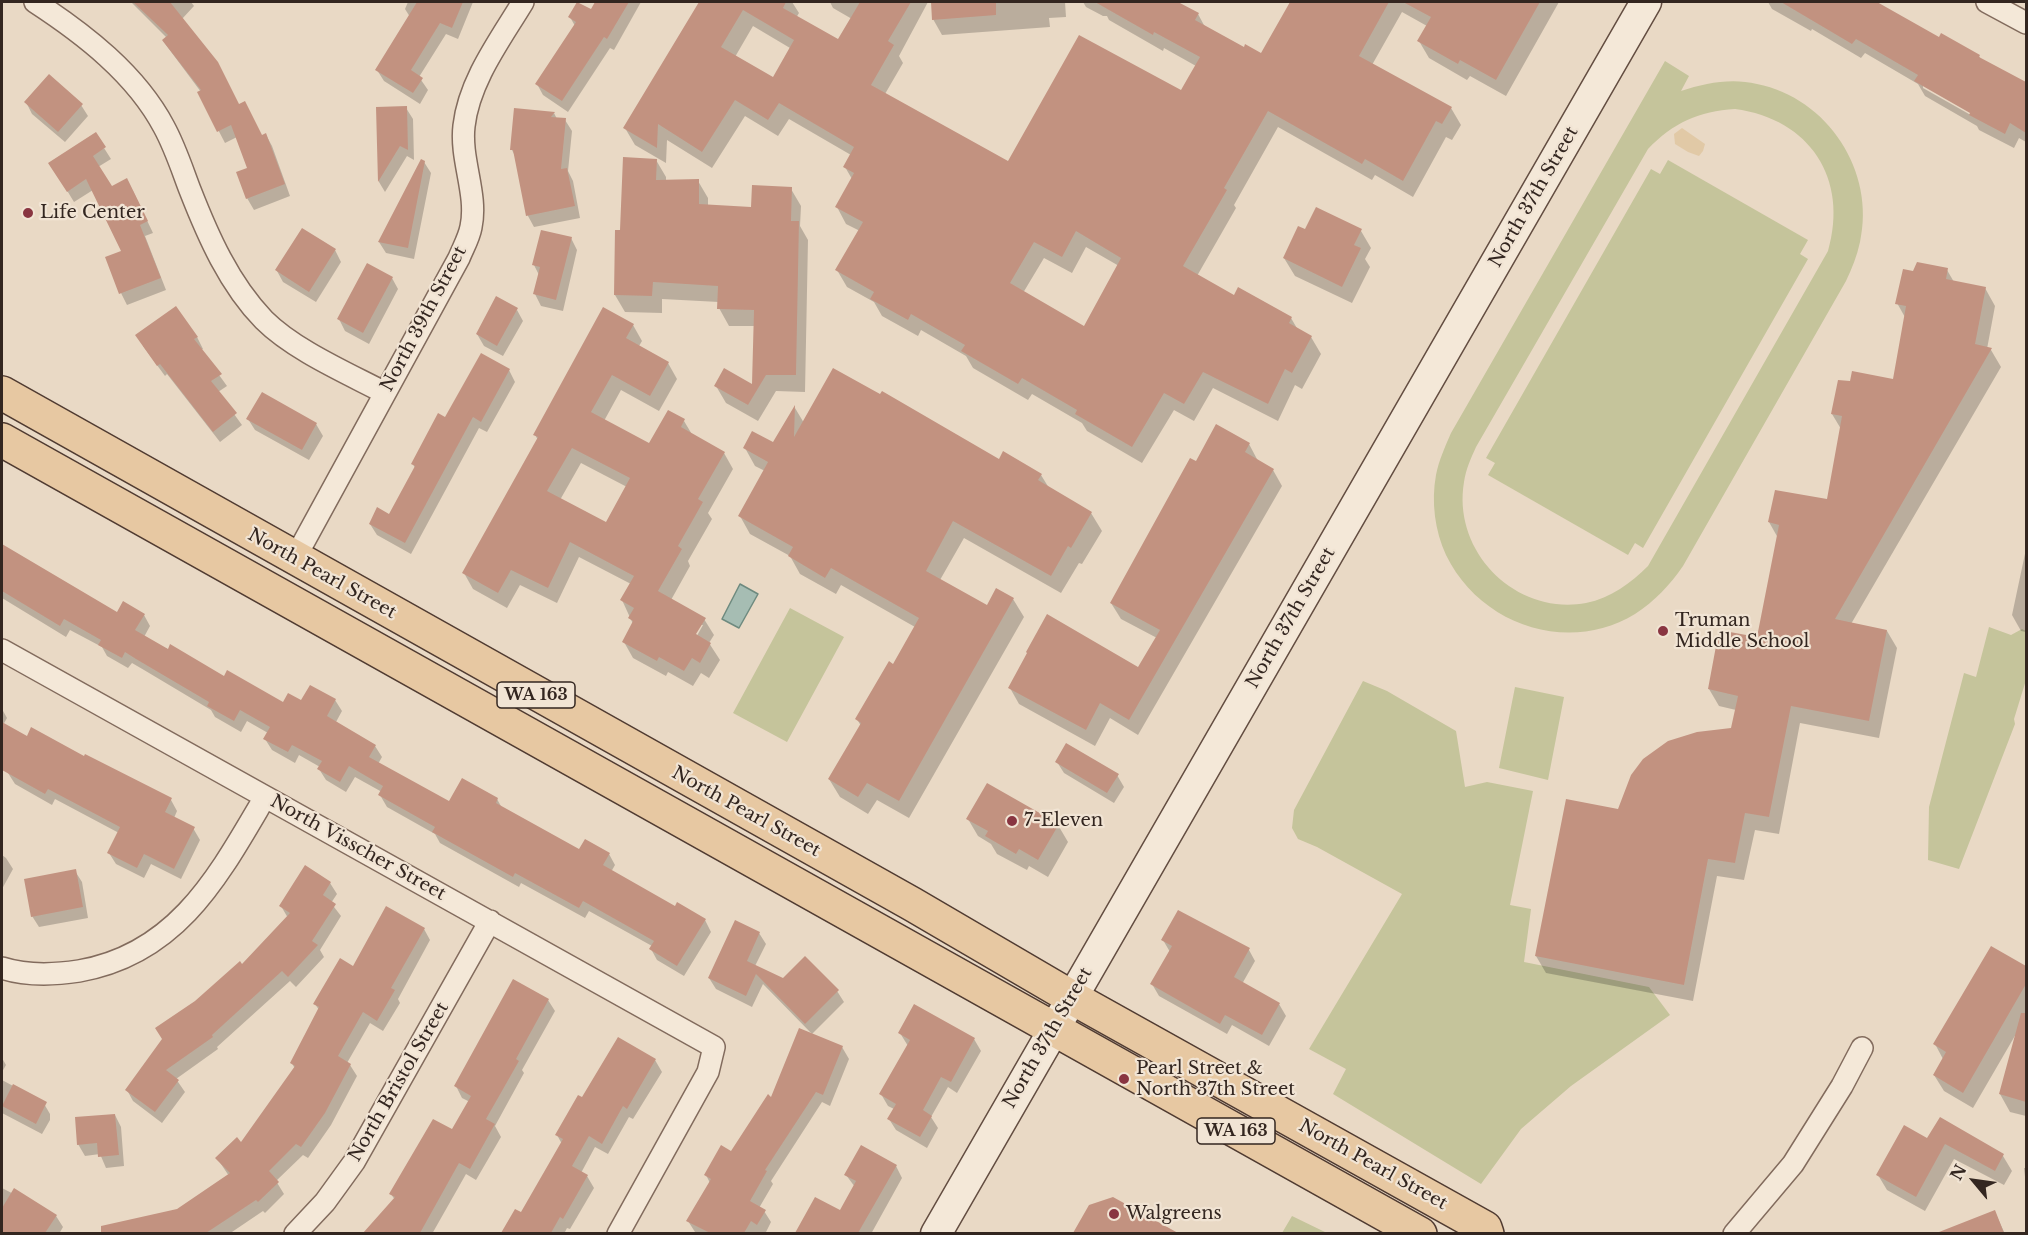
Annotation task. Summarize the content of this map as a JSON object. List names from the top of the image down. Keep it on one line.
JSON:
{"streets":{"main road":["North Pearl Street","WA 163"],"street":["North 37th Street","North 39th Street","North Visscher Street","North Bristol Street"]},"crossings":[["North 37th Street","North Pearl Street"],["North 39th Street","North Pearl Street"],["North Visscher Street","North Bristol Street"]],"places":["Life Center","Truman Middle School","7-Eleven","Pearl Street & North 37th Street","Walgreens"],"north":"top left"}
